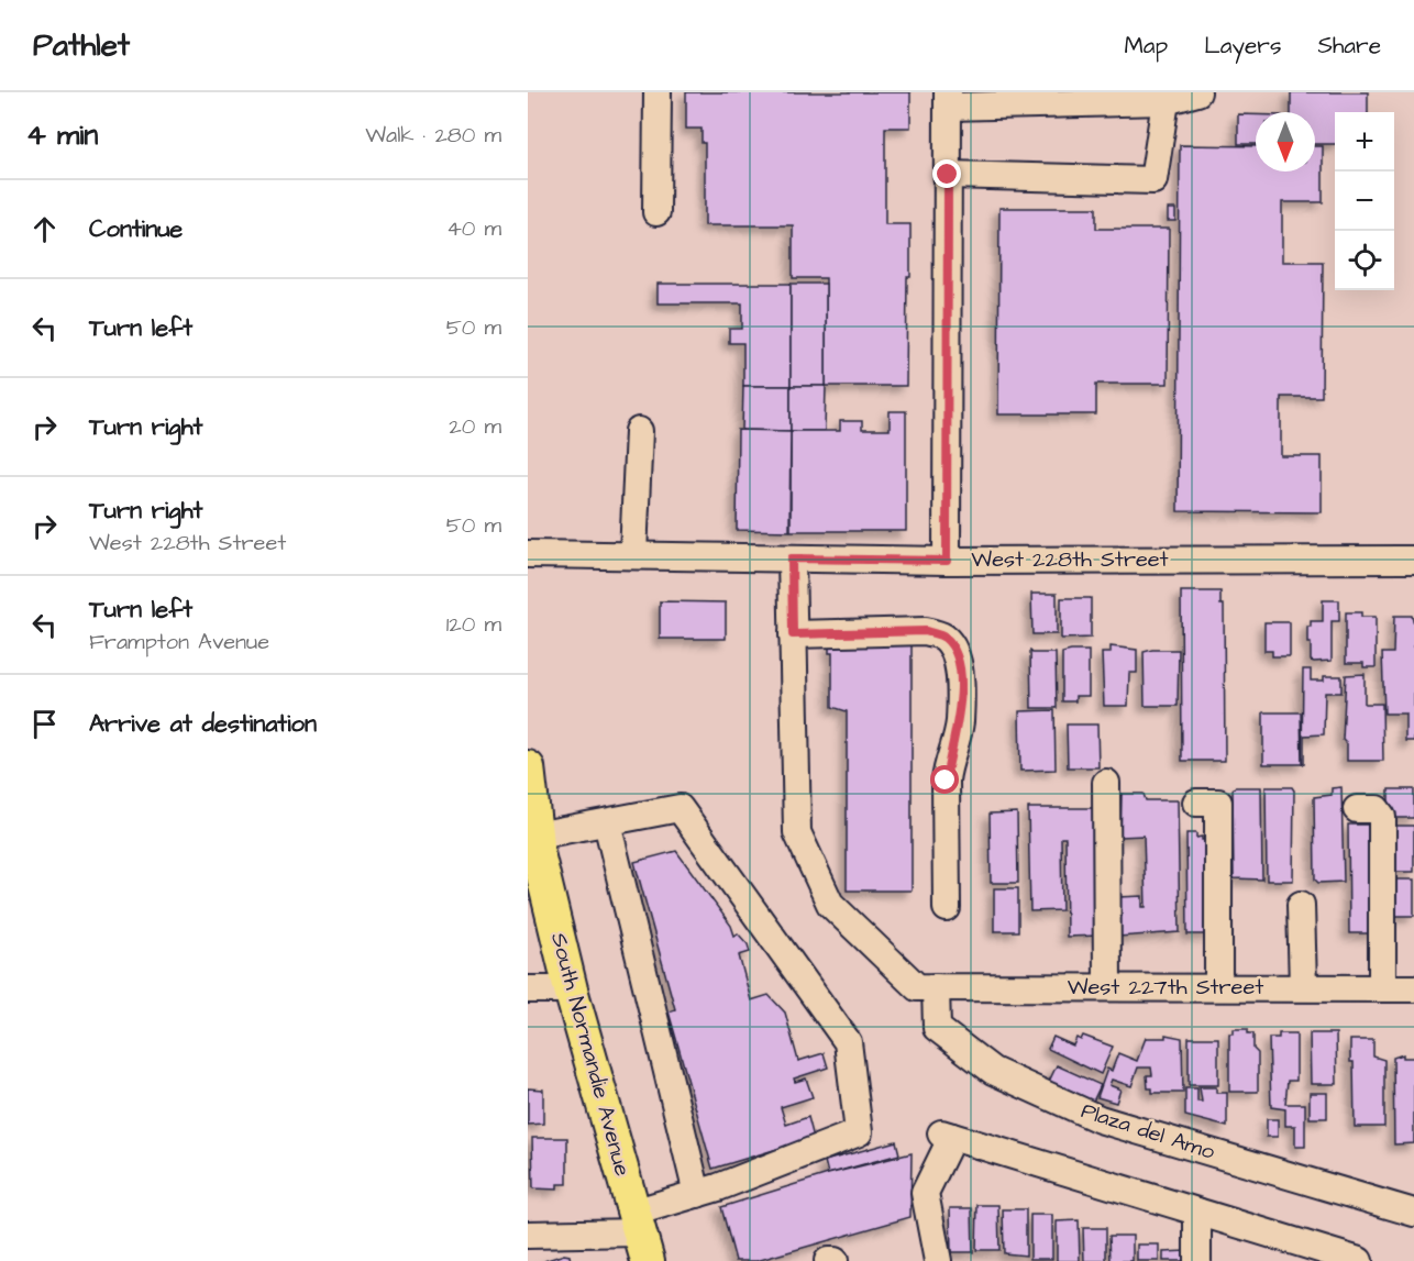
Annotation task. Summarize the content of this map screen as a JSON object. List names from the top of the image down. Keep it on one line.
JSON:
{"streets":{"main road":["South Normandie Avenue"],"street":["West 228th Street","West 227th Street","Plaza del Amo"]},"crossings":[["West 227th Street","Plaza del Amo"]],"north":"bottom","page":{"header":"Pathlet","nav":["Map","Layers","Share"],"heading":["4 min","Walk · 280 m"],"map_buttons":["+","−"],"list":[["Continue","40 m"],["Turn left","50 m"],["Turn right","20 m"],["Turn right","West 228th Street","50 m"],["Turn left","Frampton Avenue","120 m"],"Arrive at destination"]}}
